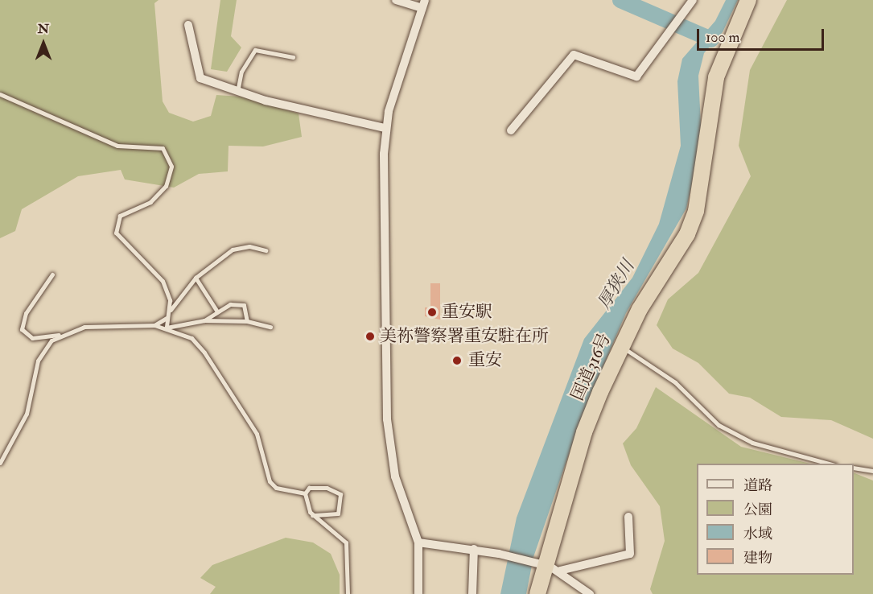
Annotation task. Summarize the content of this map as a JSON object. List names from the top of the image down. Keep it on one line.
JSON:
{"streets":{"highway":["国道316号"]},"water":["厚狭川"],"places":["重安駅","美祢警察署重安駐在所","重安"],"legend":["道路","公園","水域","建物"],"scale_bar":"100 m","north":"top"}
